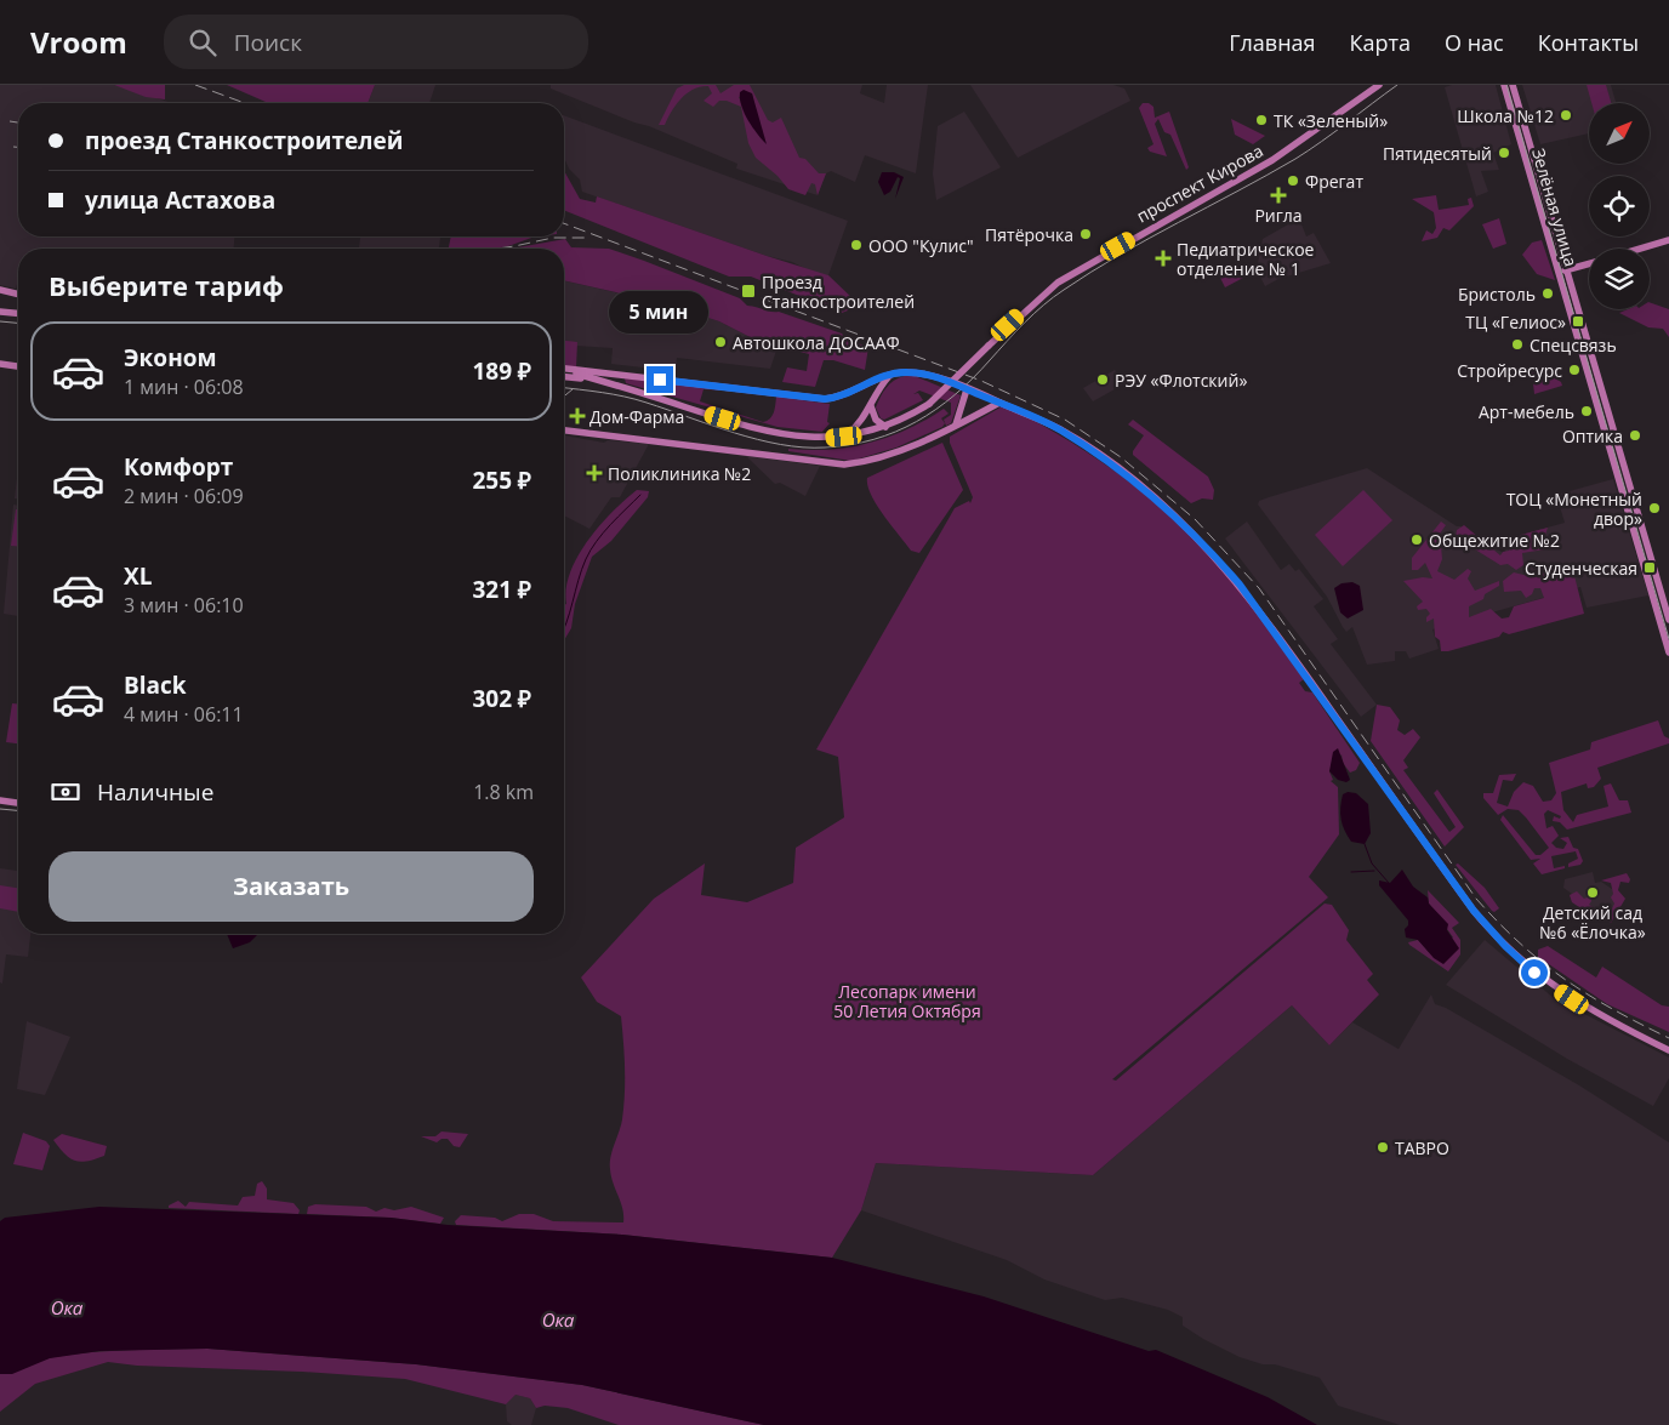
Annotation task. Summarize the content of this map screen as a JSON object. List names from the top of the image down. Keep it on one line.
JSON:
{"streets":{"main road":["проспект Кирова","Зелёная улица"]},"water":["Ока"],"parks":["Лесопарк имени 50 Летия Октября"],"places":{"other":["Школа №12","ТК «Зеленый»","Пятидесятый","Фрегат","Пятёрочка","ООО \"Кулис\"","Бристоль","Автошкола ДОСААФ","Спецсвязь","Стройресурс","РЭУ «Флотский»","Арт-мебель","Оптика","ТОЦ «Монетный двор»","Общежитие №2","Детский сад №6 «Ёлочка»","ТАВРО"],"health":["Ригла","Педиатрическое отделение № 1","Дом-Фарма","Поликлиника №2"],"transit":["Проезд Станкостроителей","ТЦ «Гелиос»","Студенческая"]},"north":"top right","page":{"header":"Vroom","search":"Поиск","nav":["Главная","Карта","О нас","Контакты"],"banner":["проезд Станкостроителей","улица Астахова"],"heading":"Выберите тариф","bubble":"5 мин","list":[{"name":"Эконом","note":"1 мин · 06:08","value":"189 ₽"},{"name":"Комфорт","note":"2 мин · 06:09","value":"255 ₽"},{"name":"XL","note":"3 мин · 06:10","value":"321 ₽"},{"name":"Black","note":"4 мин · 06:11","value":"302 ₽"}],"pay":["Наличные","1.8 km"],"buttons":"Заказать"}}
